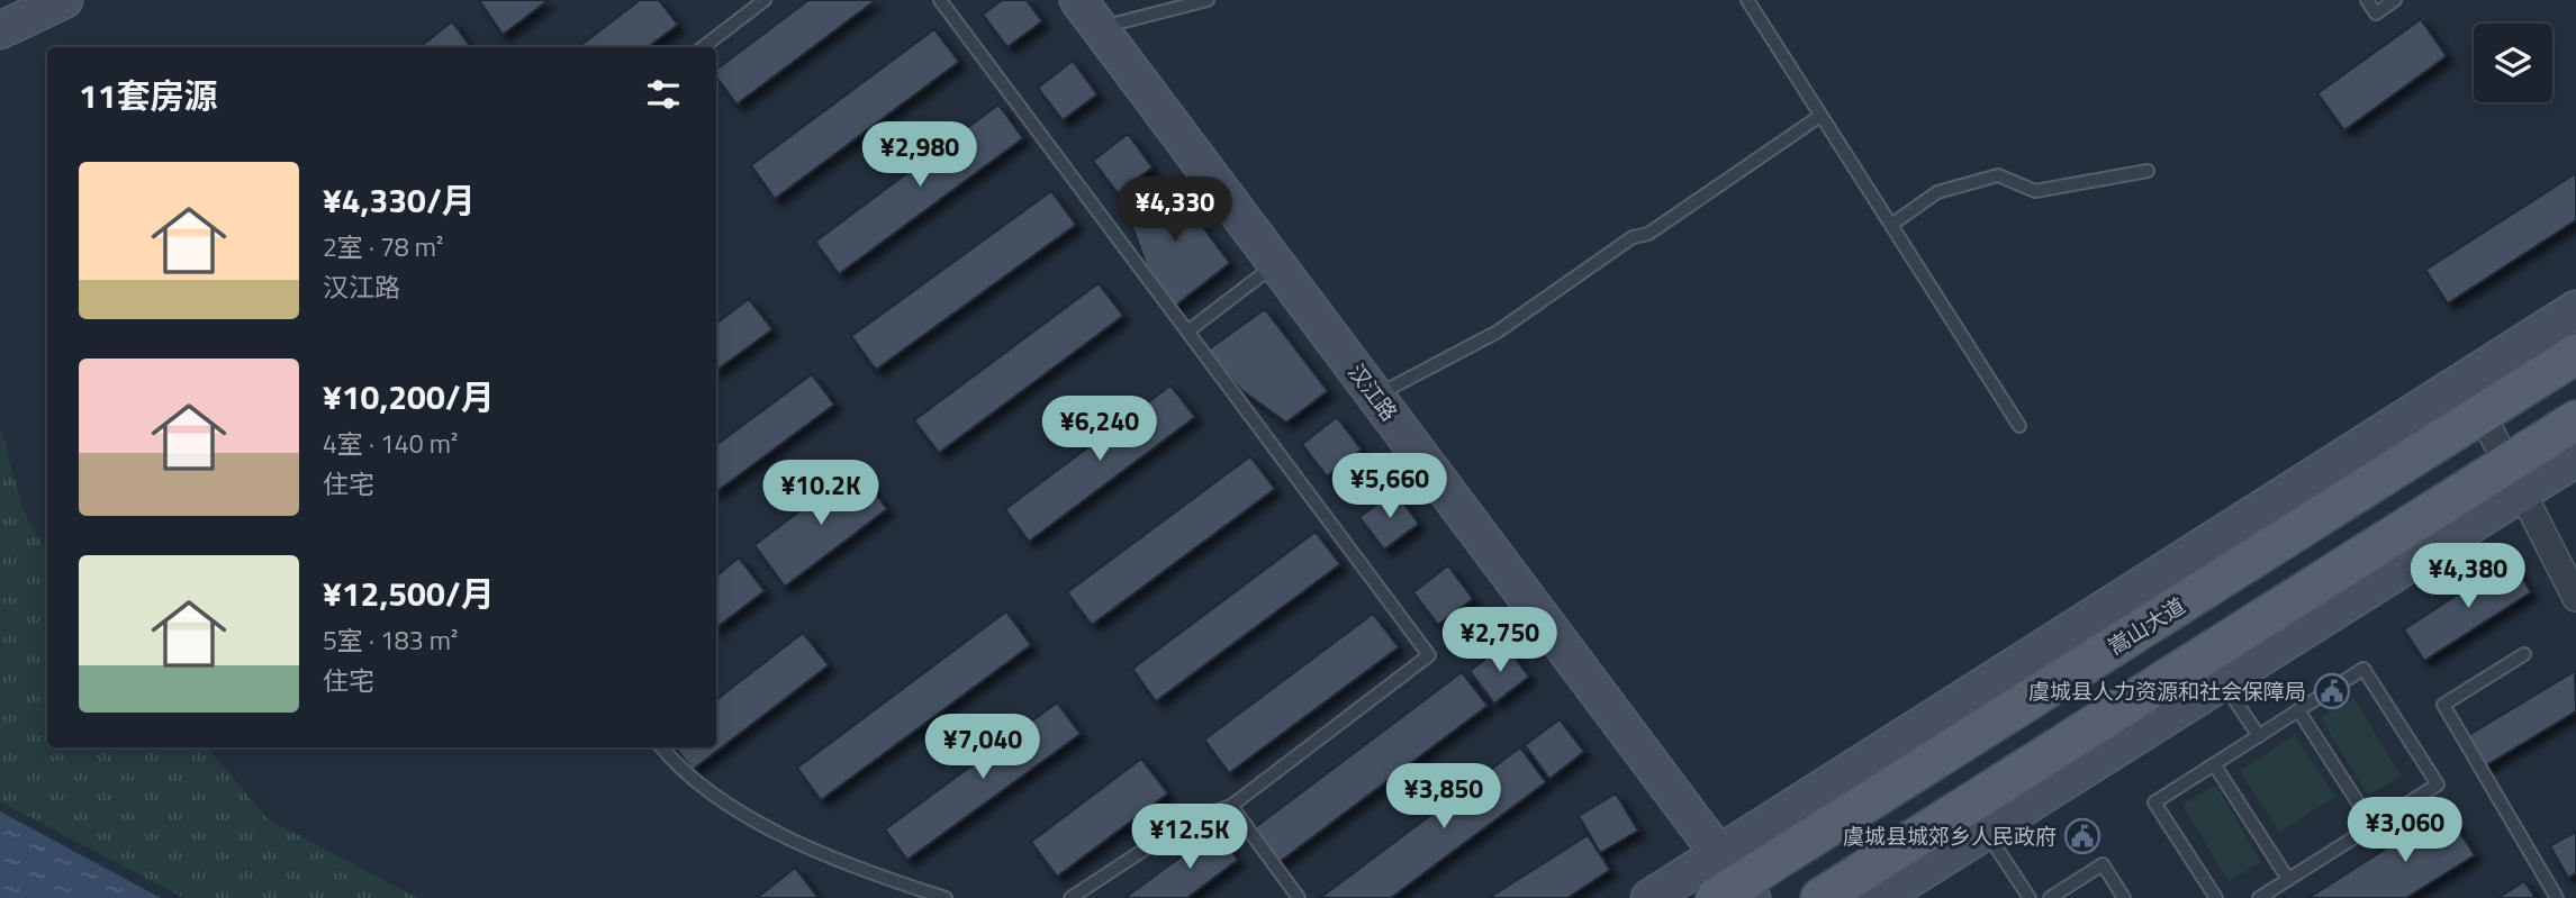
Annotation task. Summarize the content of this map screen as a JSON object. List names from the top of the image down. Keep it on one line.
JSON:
{"streets":{"main road":["汉江路","嵩山大道"]},"crossings":[["汉江路","嵩山大道"]],"places":{"public building":["虞城县人力资源和社会保障局","虞城县城郊乡人民政府"]},"page":{"heading":"11套房源","price":["¥2,980","¥4,330","¥6,240","¥5,660","¥10.2K","¥4,380","¥2,750","¥7,040","¥3,850","¥3,060","¥12.5K"],"list":[{"name":"¥4,330/月","note":"2室 · 78 m² · 汉江路"},{"name":"¥10,200/月","note":"4室 · 140 m² · 住宅"},{"name":"¥12,500/月","note":"5室 · 183 m² · 住宅"}]}}
